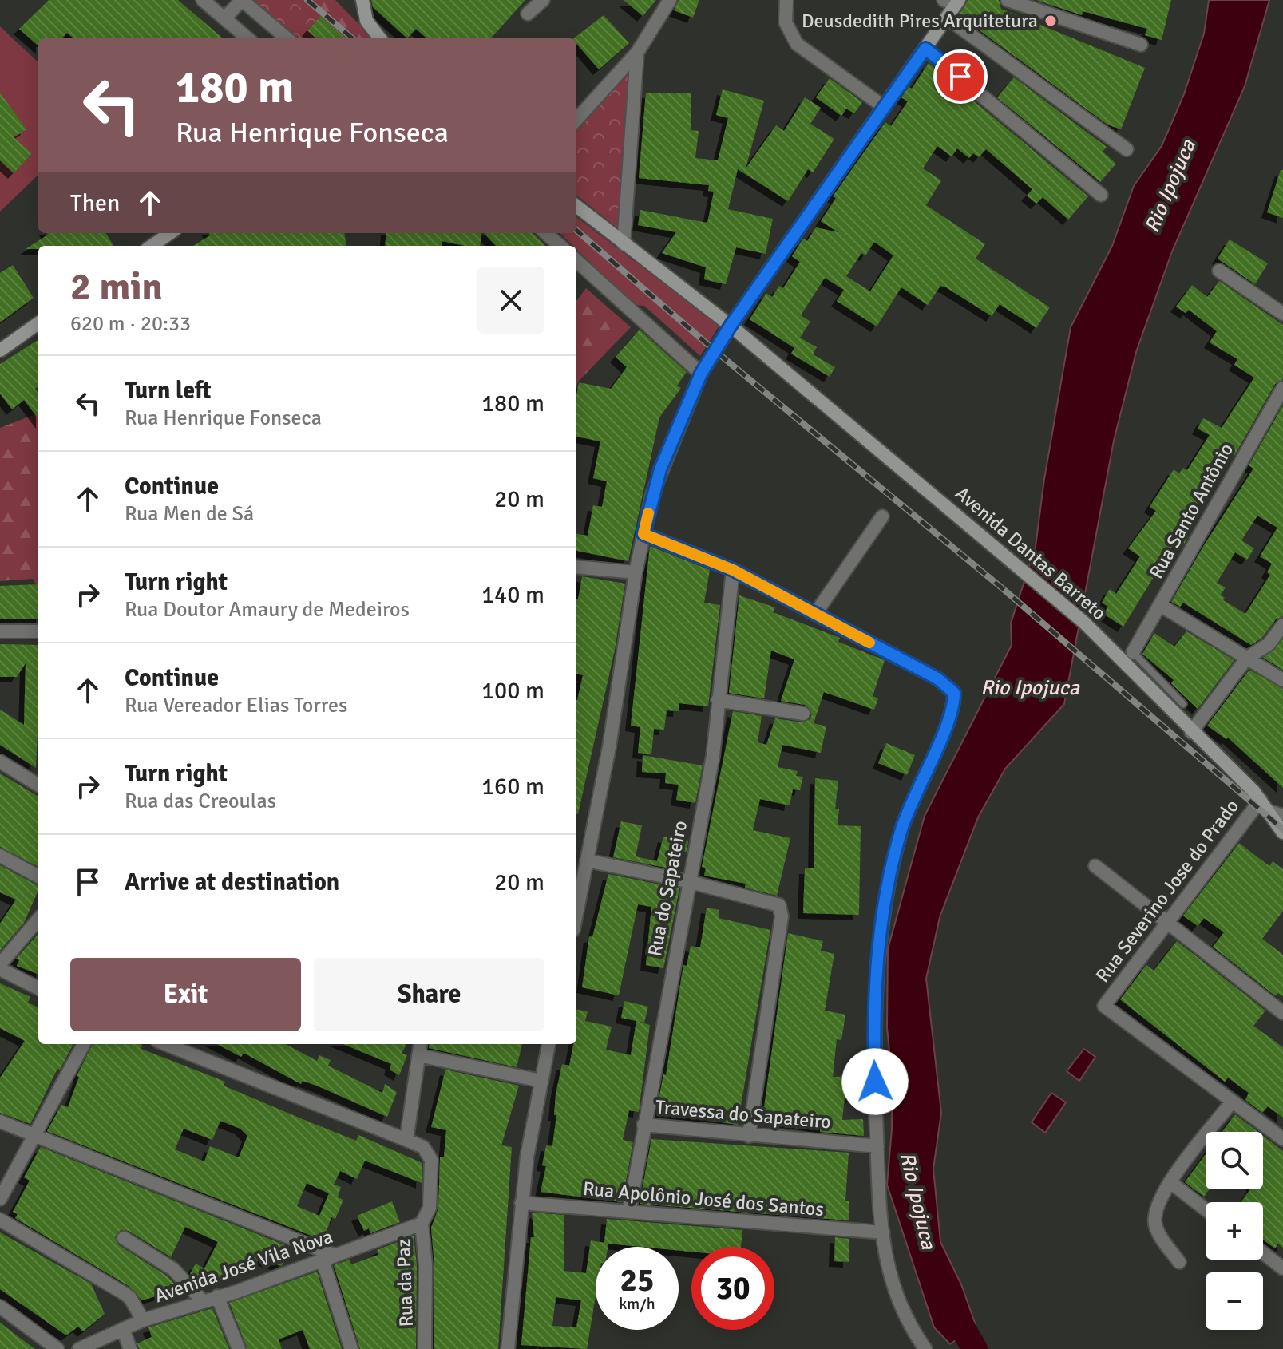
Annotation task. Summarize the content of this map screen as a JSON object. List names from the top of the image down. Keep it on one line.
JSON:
{"streets":{"main road":["Avenida Dantas Barreto"],"street":["Rua Santo Antônio","Rua do Sapateiro","Rua Severino Jose do Prado","Travessa do Sapateiro","Rua Apolônio José dos Santos","Avenida José Vila Nova","Rua da Paz"]},"crossings":[["Avenida Dantas Barreto","Rua Severino Jose do Prado"],["Rua do Sapateiro","Travessa do Sapateiro"],["Rua do Sapateiro","Rua Apolônio José dos Santos"],["Avenida José Vila Nova","Rua da Paz"]],"water":["Rio Ipojuca"],"places":["Deusdedith Pires Arquitetura"],"page":{"turn":["180 m","Rua Henrique Fonseca"],"then":"Then","heading":["2 min","620 m · 20:33"],"list":[{"name":"Turn left","note":"Rua Henrique Fonseca","value":"180 m"},{"name":"Continue","note":"Rua Men de Sá","value":"20 m"},{"name":"Turn right","note":"Rua Doutor Amaury de Medeiros","value":"140 m"},{"name":"Continue","note":"Rua Vereador Elias Torres","value":"100 m"},{"name":"Turn right","note":"Rua das Creoulas","value":"160 m"},{"name":"Arrive at destination","value":"20 m"}],"buttons":["Exit","Share"],"map_buttons":["+","−"],"speed":"25 km/h","limit":"30"}}
